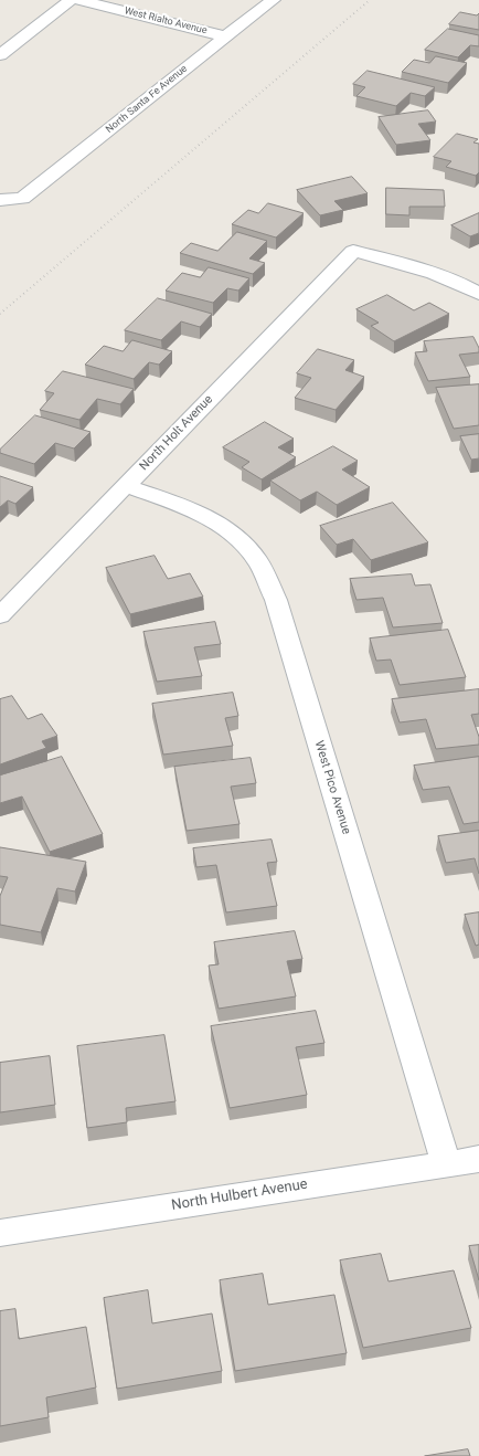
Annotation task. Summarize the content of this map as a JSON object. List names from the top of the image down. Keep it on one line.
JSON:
{"streets":{"street":["West Rialto Avenue","North Santa Fe Avenue","North Holt Avenue","West Pico Avenue","North Hulbert Avenue"]},"crossings":[["West Rialto Avenue","North Santa Fe Avenue"],["North Holt Avenue","West Pico Avenue"],["West Pico Avenue","North Hulbert Avenue"]]}
